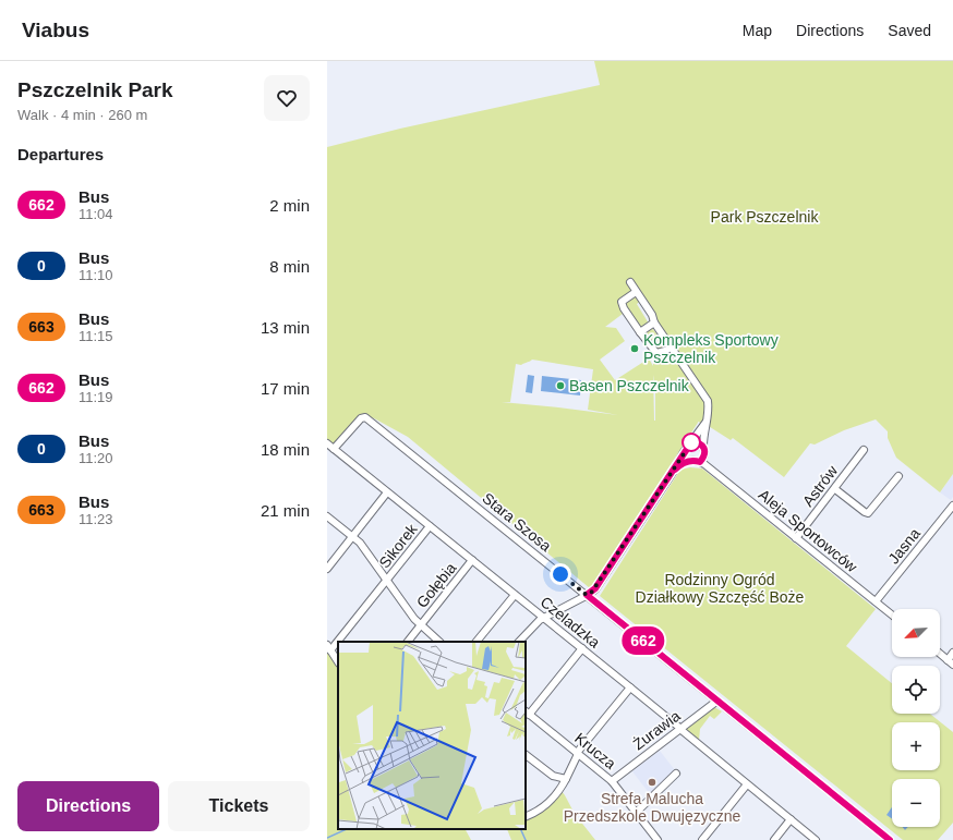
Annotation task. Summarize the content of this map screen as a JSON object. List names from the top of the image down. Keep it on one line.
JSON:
{"streets":{"street":["Astrów","Stara Szosa","Aleja Sportowców","Sikorek","Jasna","Gołębia","Czeladzka","Żurawia","Krucza"]},"crossings":[["Astrów","Aleja Sportowców"],["Stara Szosa","Czeladzka"],["Stara Szosa","Żurawia"],["Aleja Sportowców","Jasna"],["Sikorek","Czeladzka"],["Gołębia","Czeladzka"],["Czeladzka","Żurawia"],["Żurawia","Krucza"]],"parks":["Park Pszczelnik","Rodzinny Ogród Działkowy Szczęść Boże"],"places":["Kompleks Sportowy Pszczelnik","Basen Pszczelnik","Strefa Malucha Przedszkole Dwujęzyczne"],"lines":["bus line 662"],"north":"bottom left","page":{"header":"Viabus","nav":["Map","Directions","Saved"],"heading":[["Pszczelnik Park","Walk · 4 min · 260 m"],"Departures"],"on_map":"662","list":[{"mark":"662","name":"Bus","note":"11:04","value":"2 min"},{"mark":"0","name":"Bus","note":"11:10","value":"8 min"},{"mark":"663","name":"Bus","note":"11:15","value":"13 min"},{"mark":"662","name":"Bus","note":"11:19","value":"17 min"},{"mark":"0","name":"Bus","note":"11:20","value":"18 min"},{"mark":"663","name":"Bus","note":"11:23","value":"21 min"}],"map_buttons":["+","−"],"buttons":["Directions","Tickets"]}}
